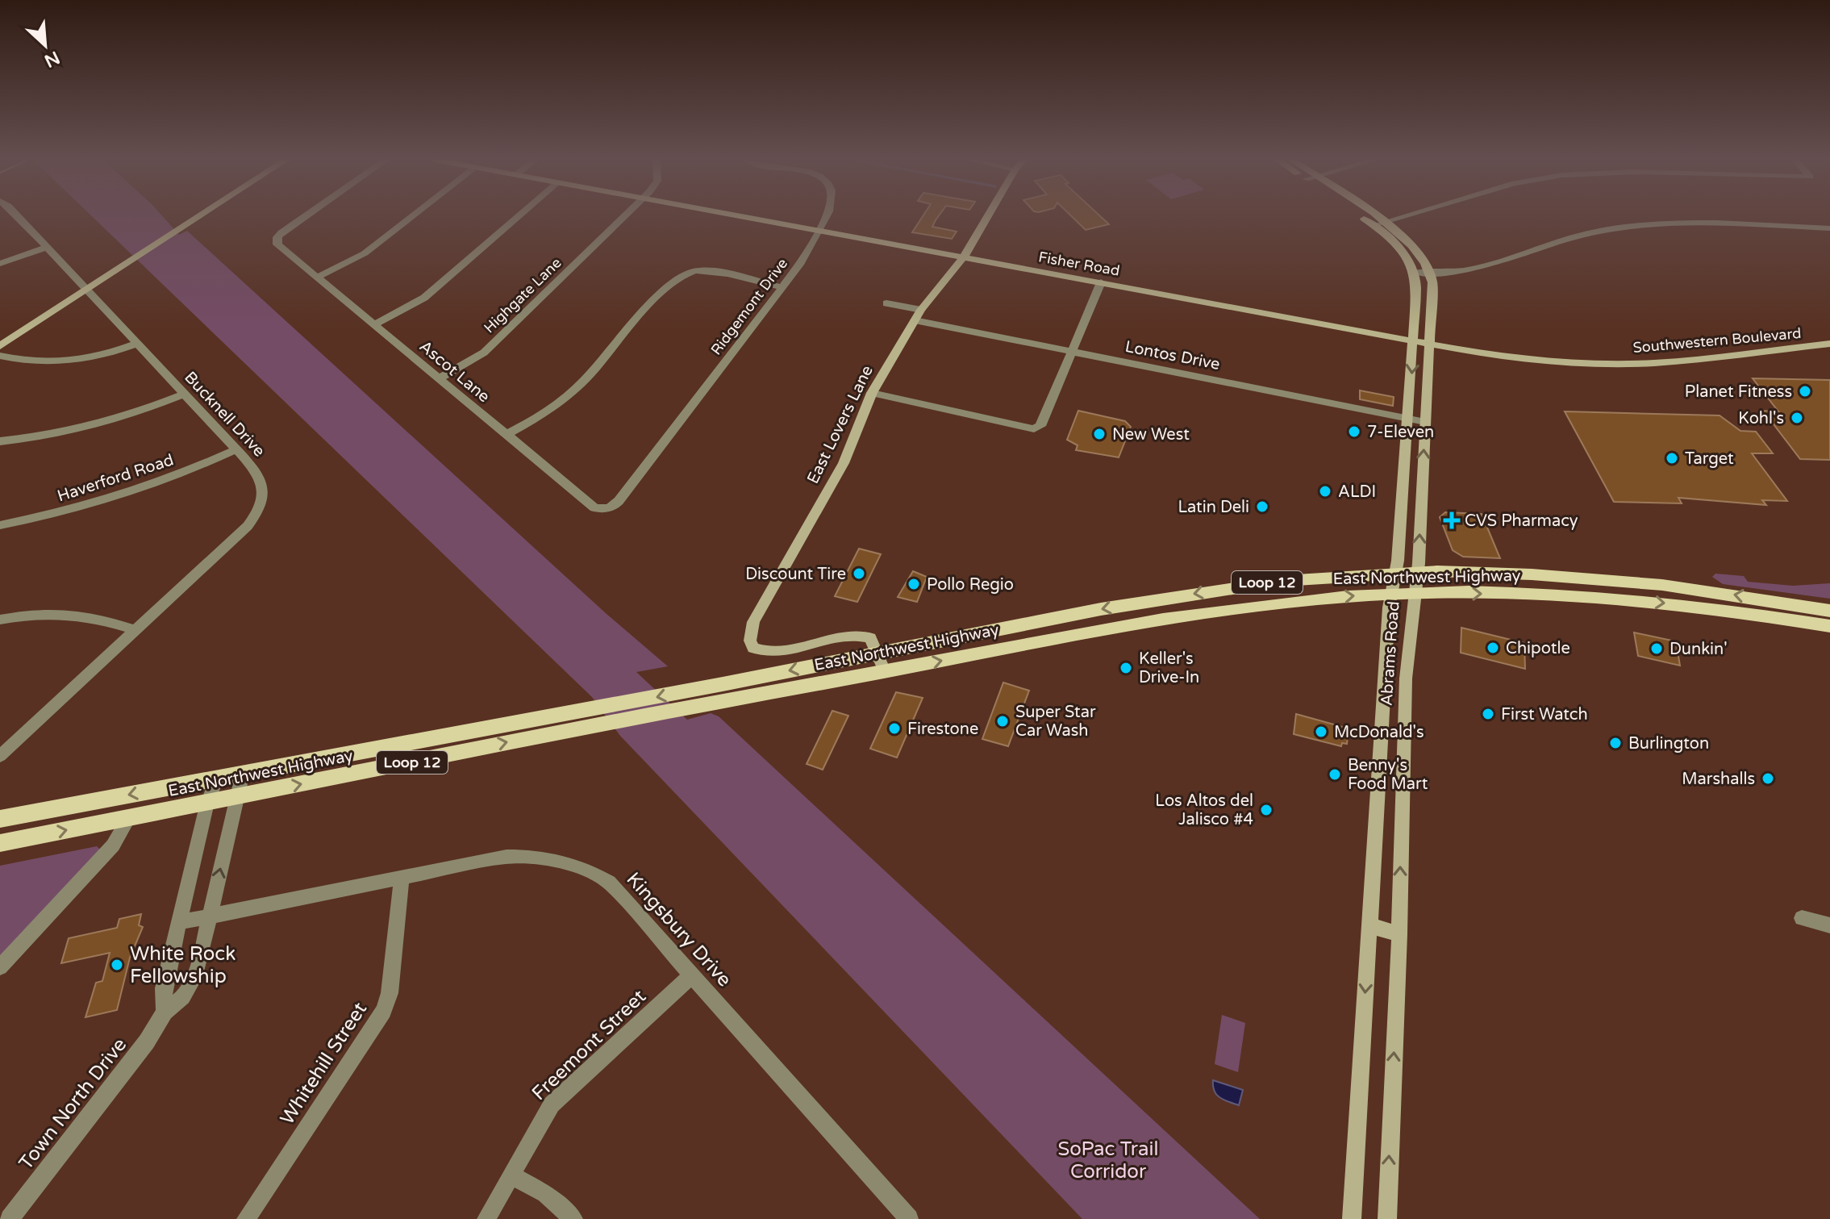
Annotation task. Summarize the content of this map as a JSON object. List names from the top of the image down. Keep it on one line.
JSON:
{"streets":{"main road":["East Northwest Highway","Loop 12"],"street":["Fisher Road","Highgate Lane","Ridgemont Drive","Southwestern Boulevard","Lontos Drive","Ascot Lane","Bucknell Drive","East Lovers Lane","Haverford Road","Abrams Road","Kingsbury Drive","Freemont Street","Whitehill Street","Town North Drive"]},"crossings":[["Fisher Road","Ridgemont Drive"],["Fisher Road","Southwestern Boulevard"],["Fisher Road","East Lovers Lane"],["Fisher Road","Abrams Road"],["Highgate Lane","Ascot Lane"],["Ridgemont Drive","Ascot Lane"],["Southwestern Boulevard","Abrams Road"],["Lontos Drive","East Lovers Lane"],["Lontos Drive","Abrams Road"],["Bucknell Drive","Haverford Road"],["East Lovers Lane","East Northwest Highway"],["East Northwest Highway","Abrams Road"],["East Northwest Highway","Town North Drive"],["Kingsbury Drive","Freemont Street"],["Kingsbury Drive","Whitehill Street"],["Kingsbury Drive","Town North Drive"]],"parks":["SoPac Trail Corridor"],"places":{"other":["Planet Fitness","Kohl's","7-Eleven","New West","Target","ALDI","Latin Deli","Discount Tire","Pollo Regio","Chipotle","Dunkin'","Keller's Drive-In","First Watch","Super Star Car Wash","Firestone","McDonald's","Burlington","Benny's Food Mart","Marshalls","Los Altos del Jalisco #4","White Rock Fellowship"],"health":["CVS Pharmacy"]},"north":"bottom right"}
